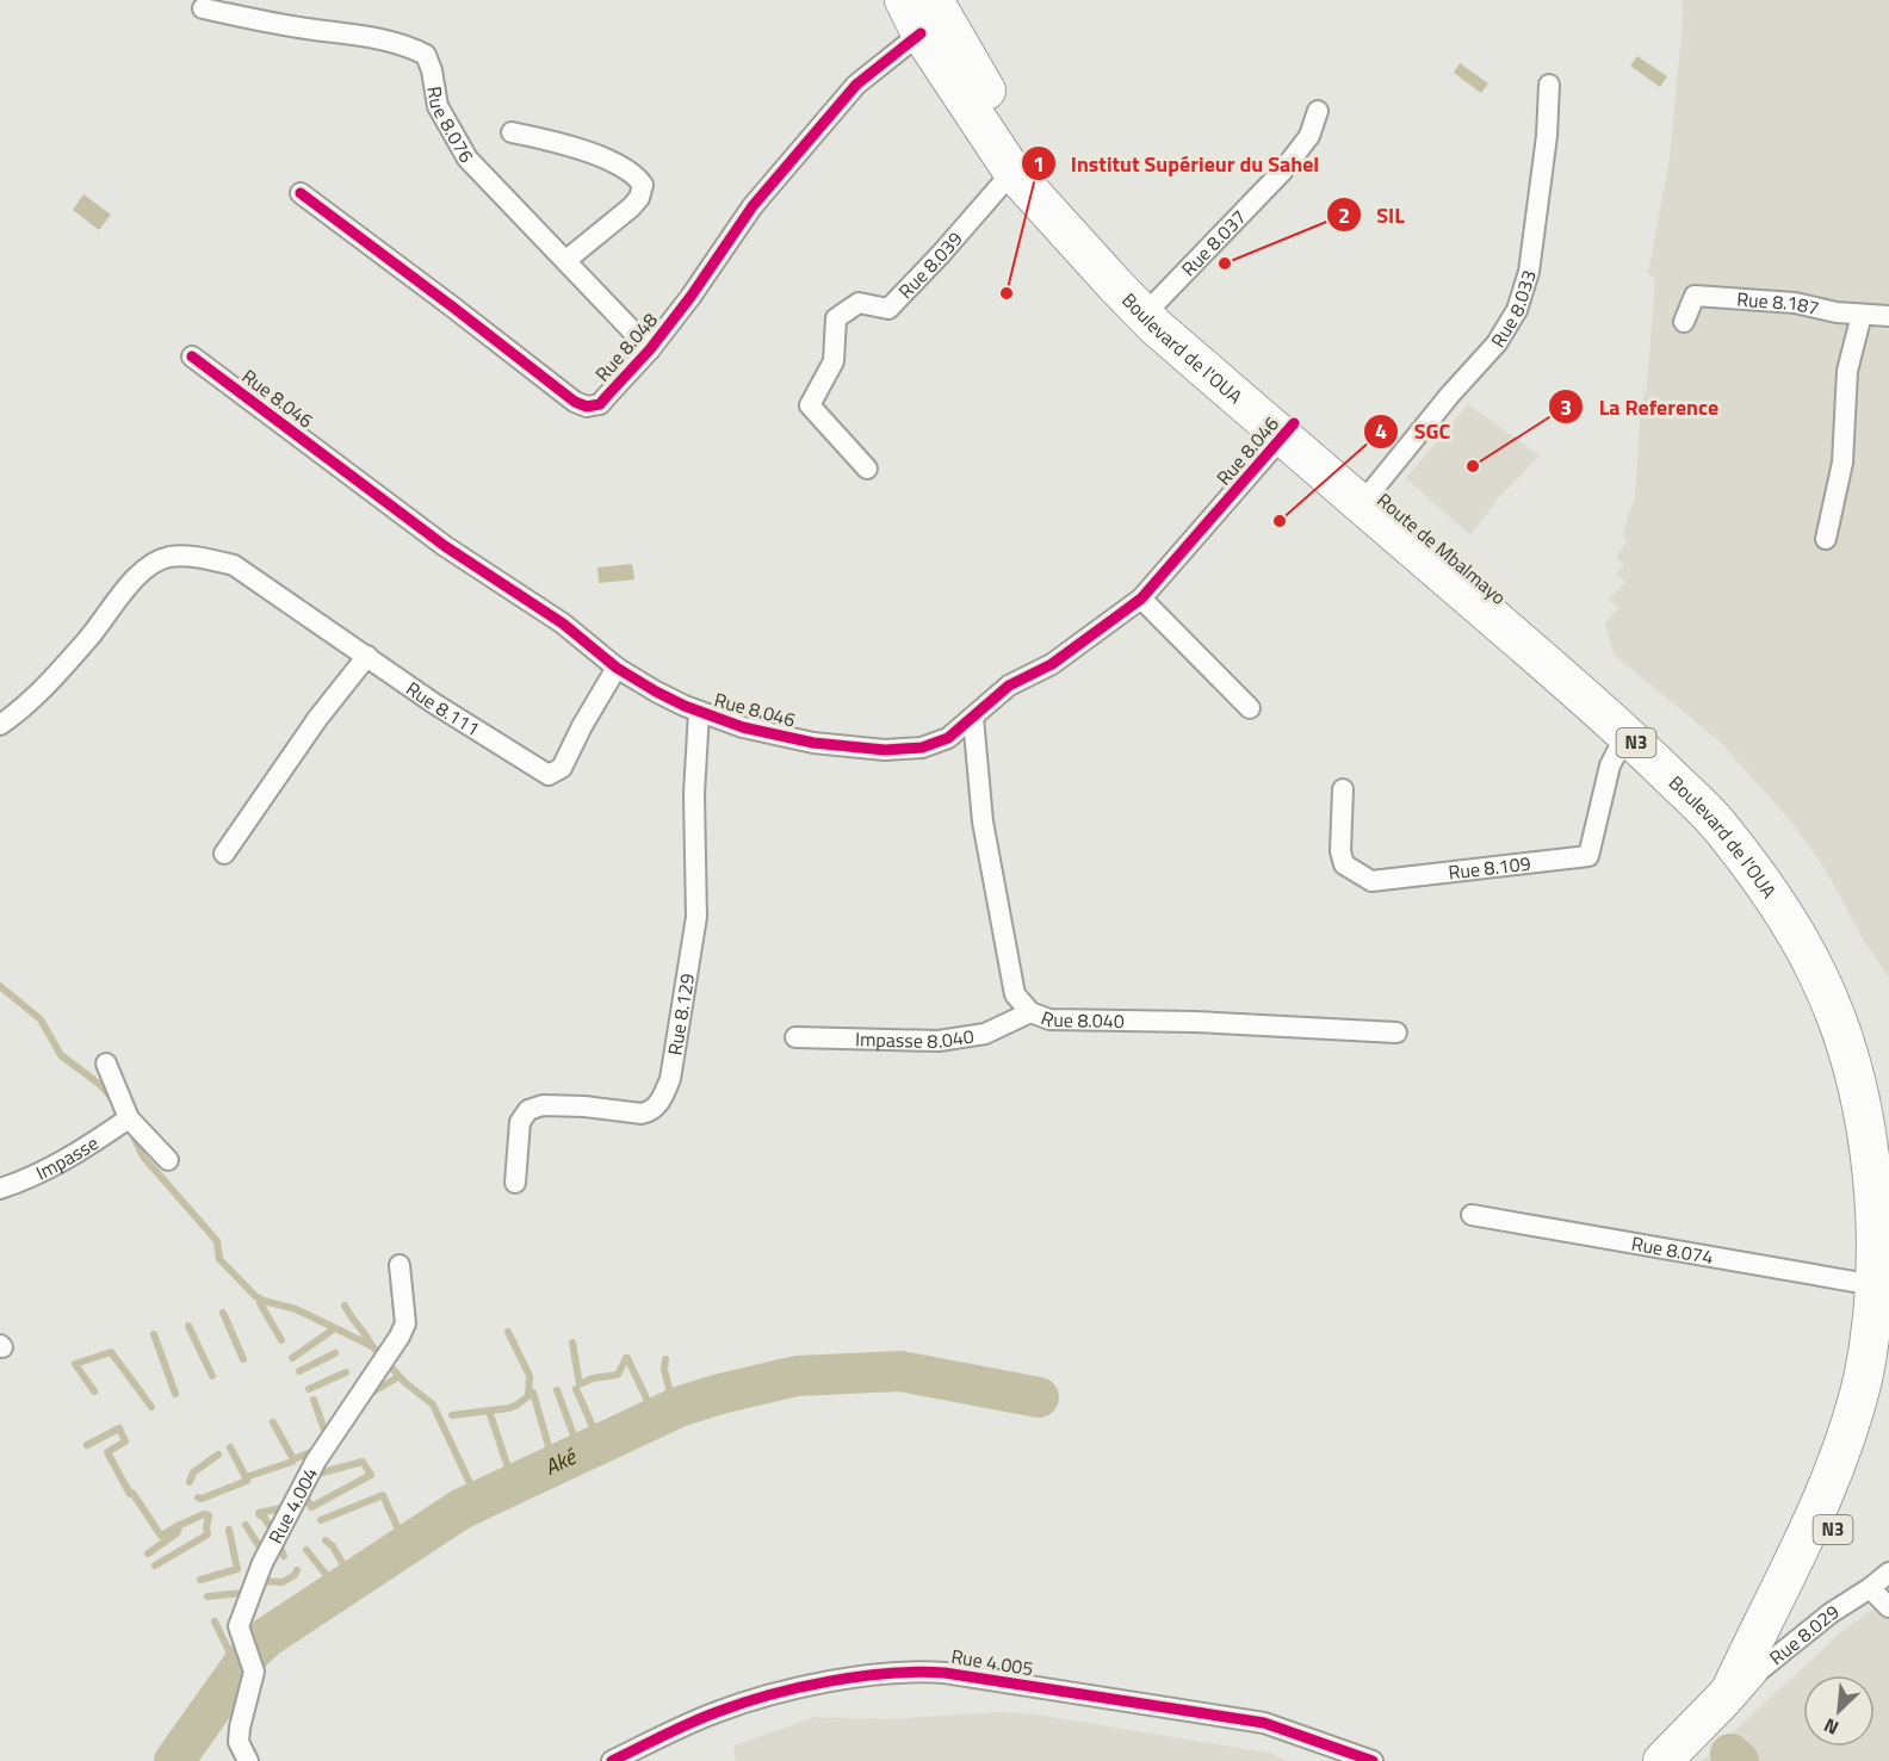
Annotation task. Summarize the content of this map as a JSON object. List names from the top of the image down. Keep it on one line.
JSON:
{"streets":{"highway":["Boulevard de l'OUA","Route de Mbalmayo","N3"],"street":["Rue 8.076","Rue 8.037","Rue 8.039","Rue 8.187","Rue 8.033","Rue 8.048","Rue 8.046","Rue 8.111","Rue 8.109","Rue 8.129","Rue 8.040","Impasse 8.040","Impasse","Rue 8.074","Rue 4.004","Rue 8.029","Rue 4.005"]},"crossings":[["Rue 8.076","Rue 8.048"],["Rue 8.037","Route de Mbalmayo"],["Rue 8.039","Boulevard de l'OUA"],["Rue 8.033","Route de Mbalmayo"],["Rue 8.048","Boulevard de l'OUA"],["Rue 8.048","Route de Mbalmayo"],["Boulevard de l'OUA","Rue 8.046"],["Boulevard de l'OUA","Route de Mbalmayo"],["Boulevard de l'OUA","N3"],["Boulevard de l'OUA","Rue 8.109"],["Boulevard de l'OUA","Rue 8.074"],["Boulevard de l'OUA","Rue 8.029"],["Rue 8.046","Route de Mbalmayo"],["Rue 8.046","Rue 8.111"],["Rue 8.046","Rue 8.129"],["Rue 8.046","Rue 8.040"],["N3","Rue 8.029"],["Rue 8.040","Impasse 8.040"]],"water":["Aké"],"places":["SIL","Institut Supérieur du Sahel","La Reference","SGC"],"north":"bottom left"}
